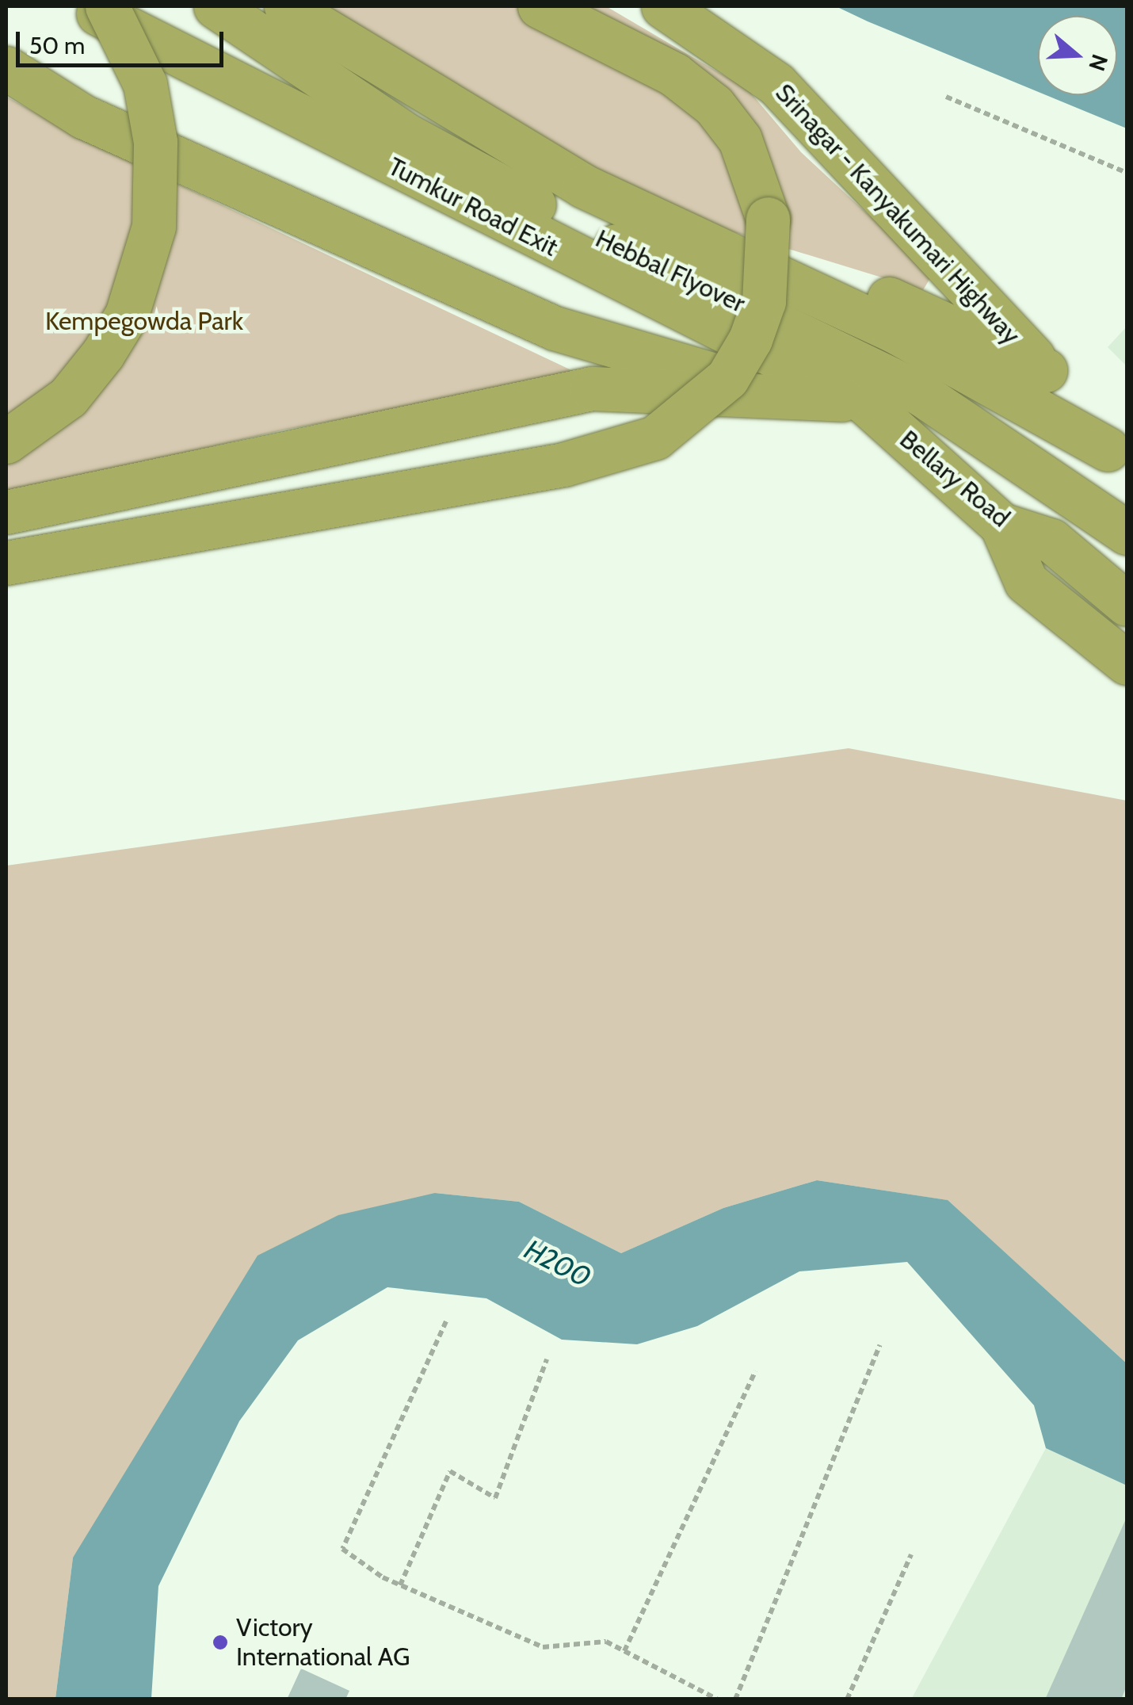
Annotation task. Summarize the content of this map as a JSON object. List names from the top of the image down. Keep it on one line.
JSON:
{"streets":{"highway":["Tumkur Road Exit","Srinagar - Kanyakumari Highway","Hebbal Flyover","Bellary Road"]},"crossings":[["Tumkur Road Exit","Bellary Road"],["Srinagar - Kanyakumari Highway","Hebbal Flyover"]],"water":["H200"],"parks":["Kempegowda Park"],"places":["Victory International AG"],"scale_bar":"50 m","north":"right"}
